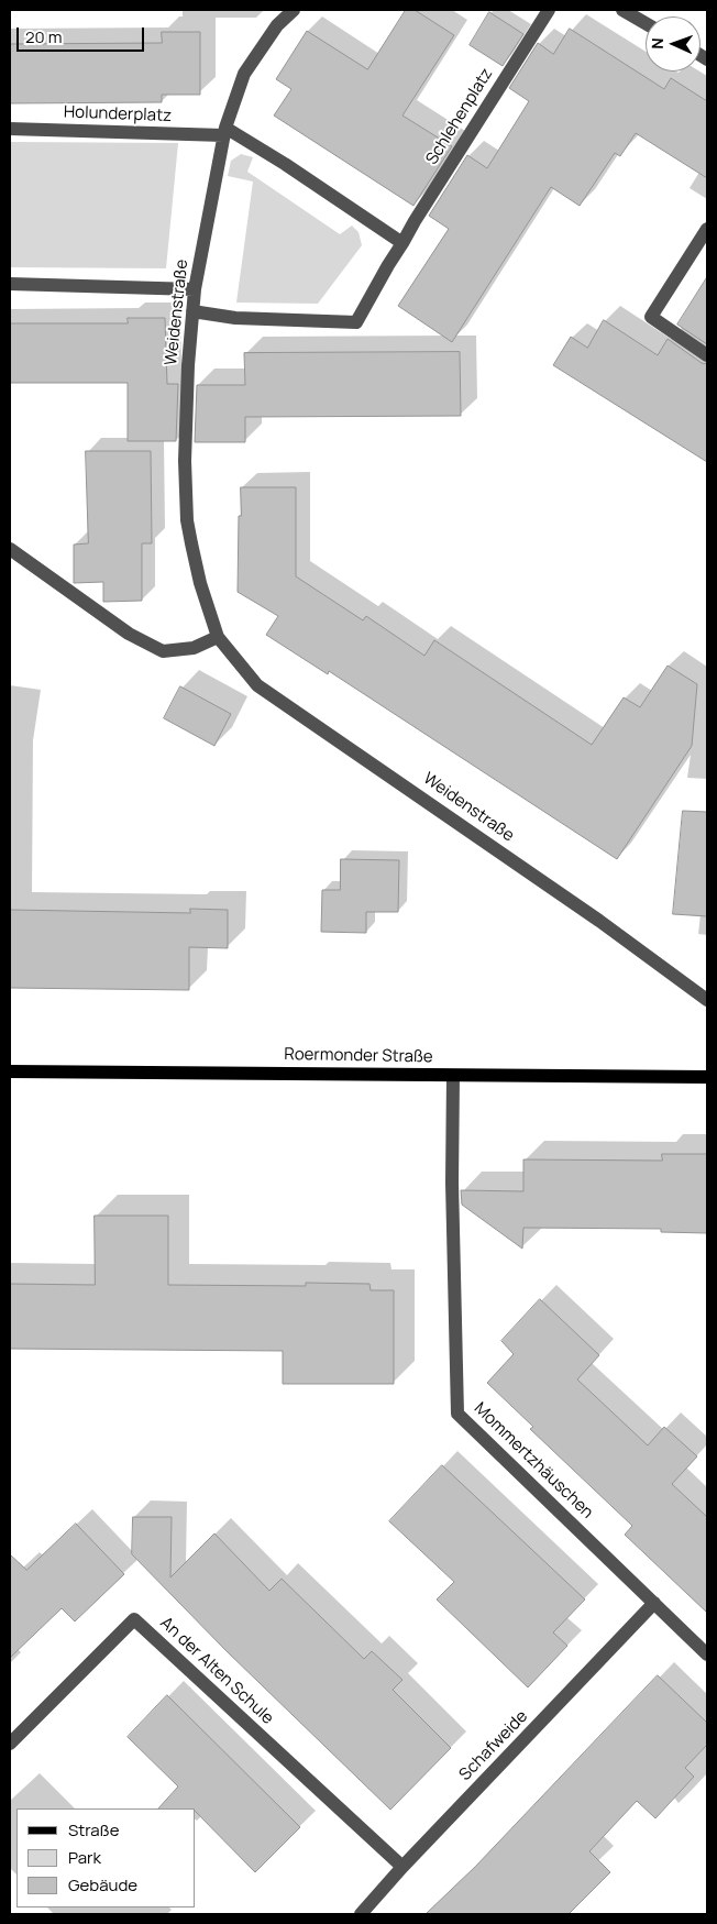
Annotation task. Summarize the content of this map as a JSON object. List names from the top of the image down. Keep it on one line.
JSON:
{"streets":{"main road":["Roermonder Straße"],"street":["Holunderplatz","Schlehenplatz","Weidenstraße","Mommertzhäuschen","An der Alten Schule","Schafweide"]},"crossings":[["Holunderplatz","Weidenstraße"],["Schlehenplatz","Weidenstraße"],["Roermonder Straße","Mommertzhäuschen"],["Mommertzhäuschen","Schafweide"],["An der Alten Schule","Schafweide"]],"legend":["Straße","Park","Gebäude"],"scale_bar":"20 m","north":"left"}
